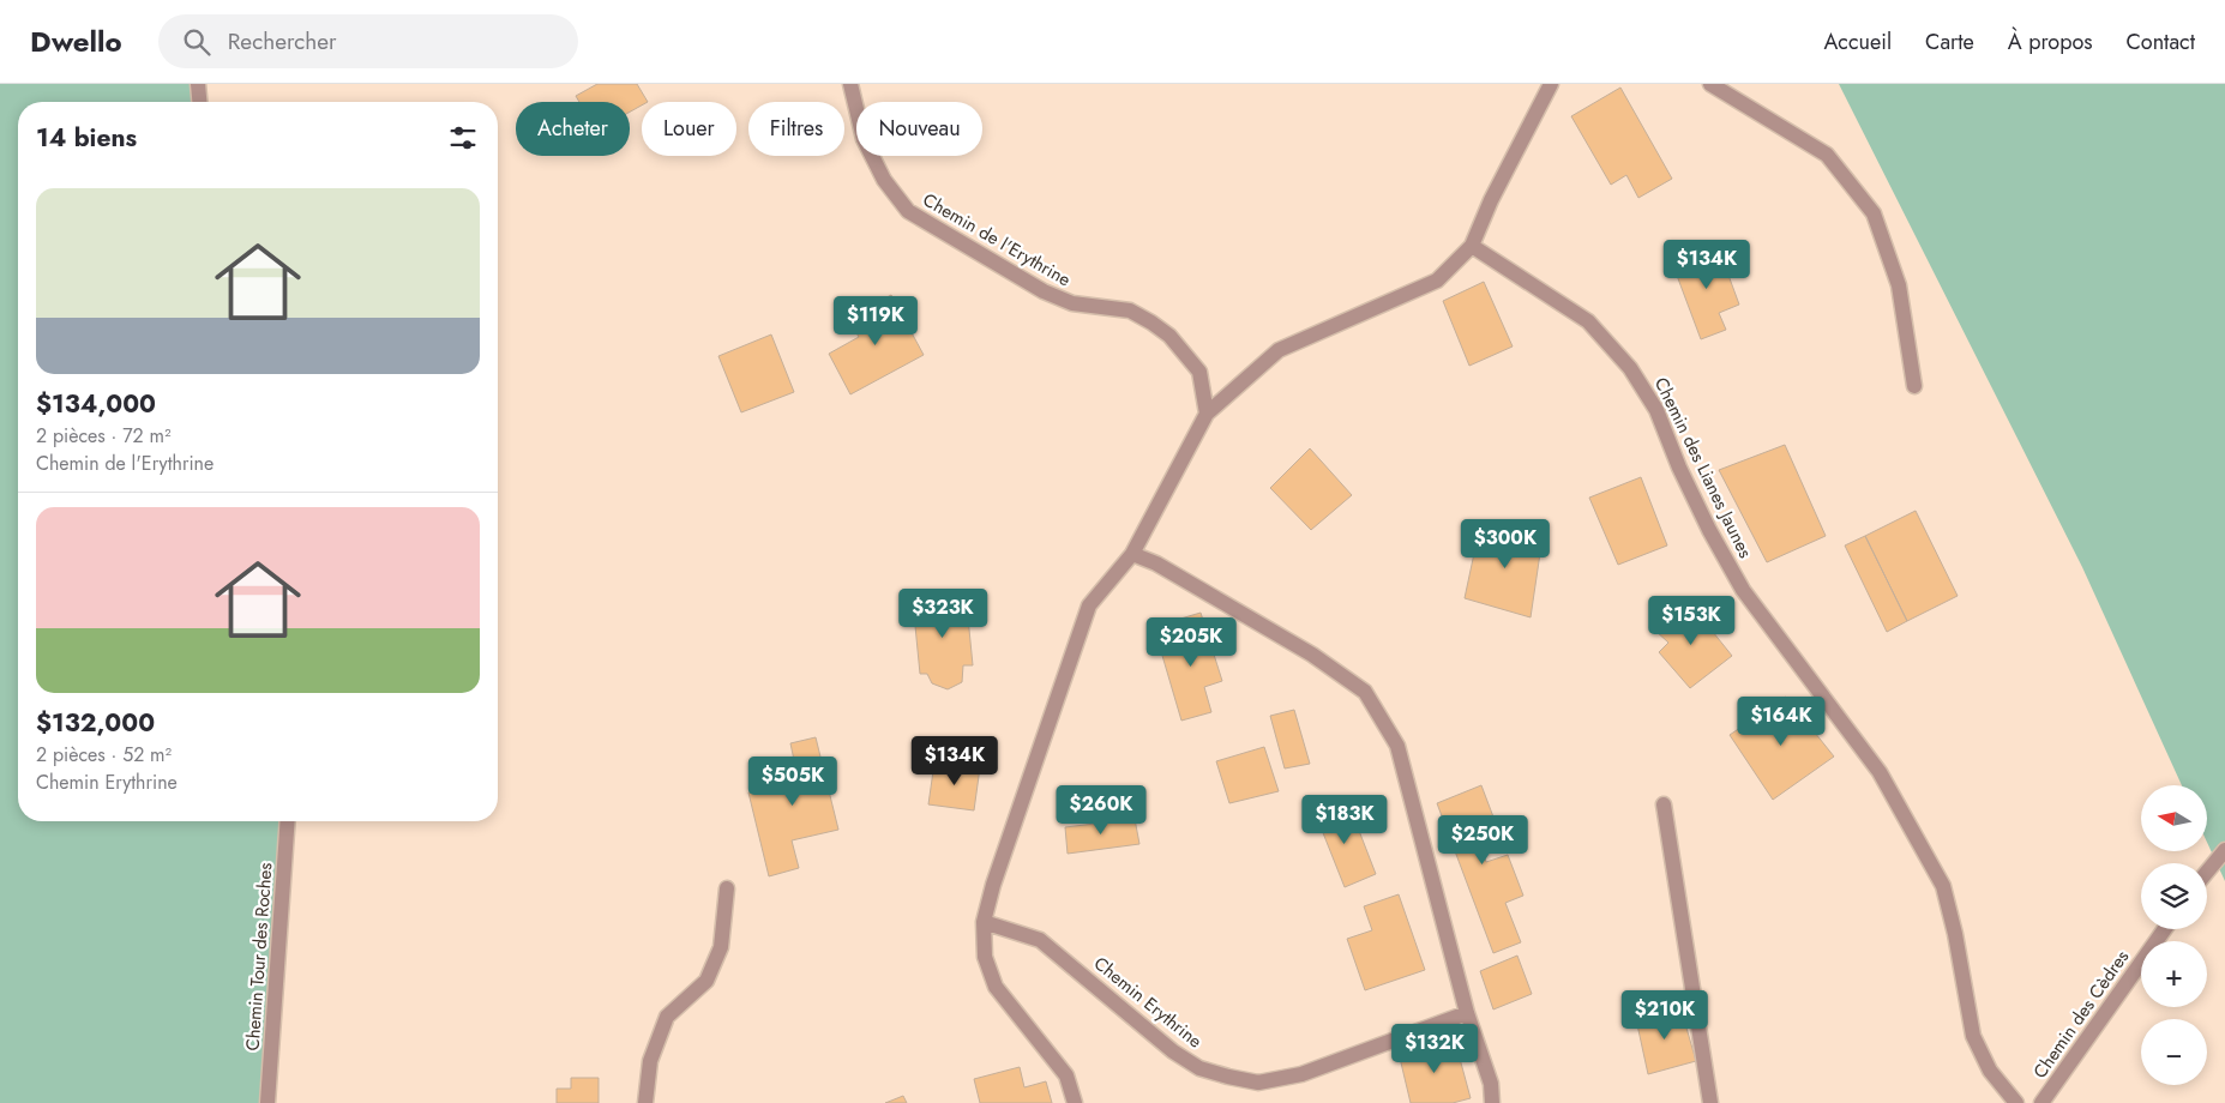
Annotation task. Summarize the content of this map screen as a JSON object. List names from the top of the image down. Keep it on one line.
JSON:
{"streets":{"street":["Chemin de l'Erythrine","Chemin des Lianes Jaunes","Chemin Tour des Roches","Chemin Erythrine","Chemin des Cèdres"]},"north":"left","page":{"header":"Dwello","search":"Rechercher","nav":["Accueil","Carte","À propos","Contact"],"chip":["Acheter","Louer","Filtres","Nouveau"],"heading":"14 biens","list":[{"name":"$134,000","note":"2 pièces · 72 m² · Chemin de l'Erythrine"},{"name":"$132,000","note":"2 pièces · 52 m² · Chemin Erythrine"}],"price":["$134K","$119K","$300K","$323K","$153K","$205K","$164K","$134K","$505K","$260K","$183K","$250K","$210K","$132K"],"map_buttons":["+","−"]}}
